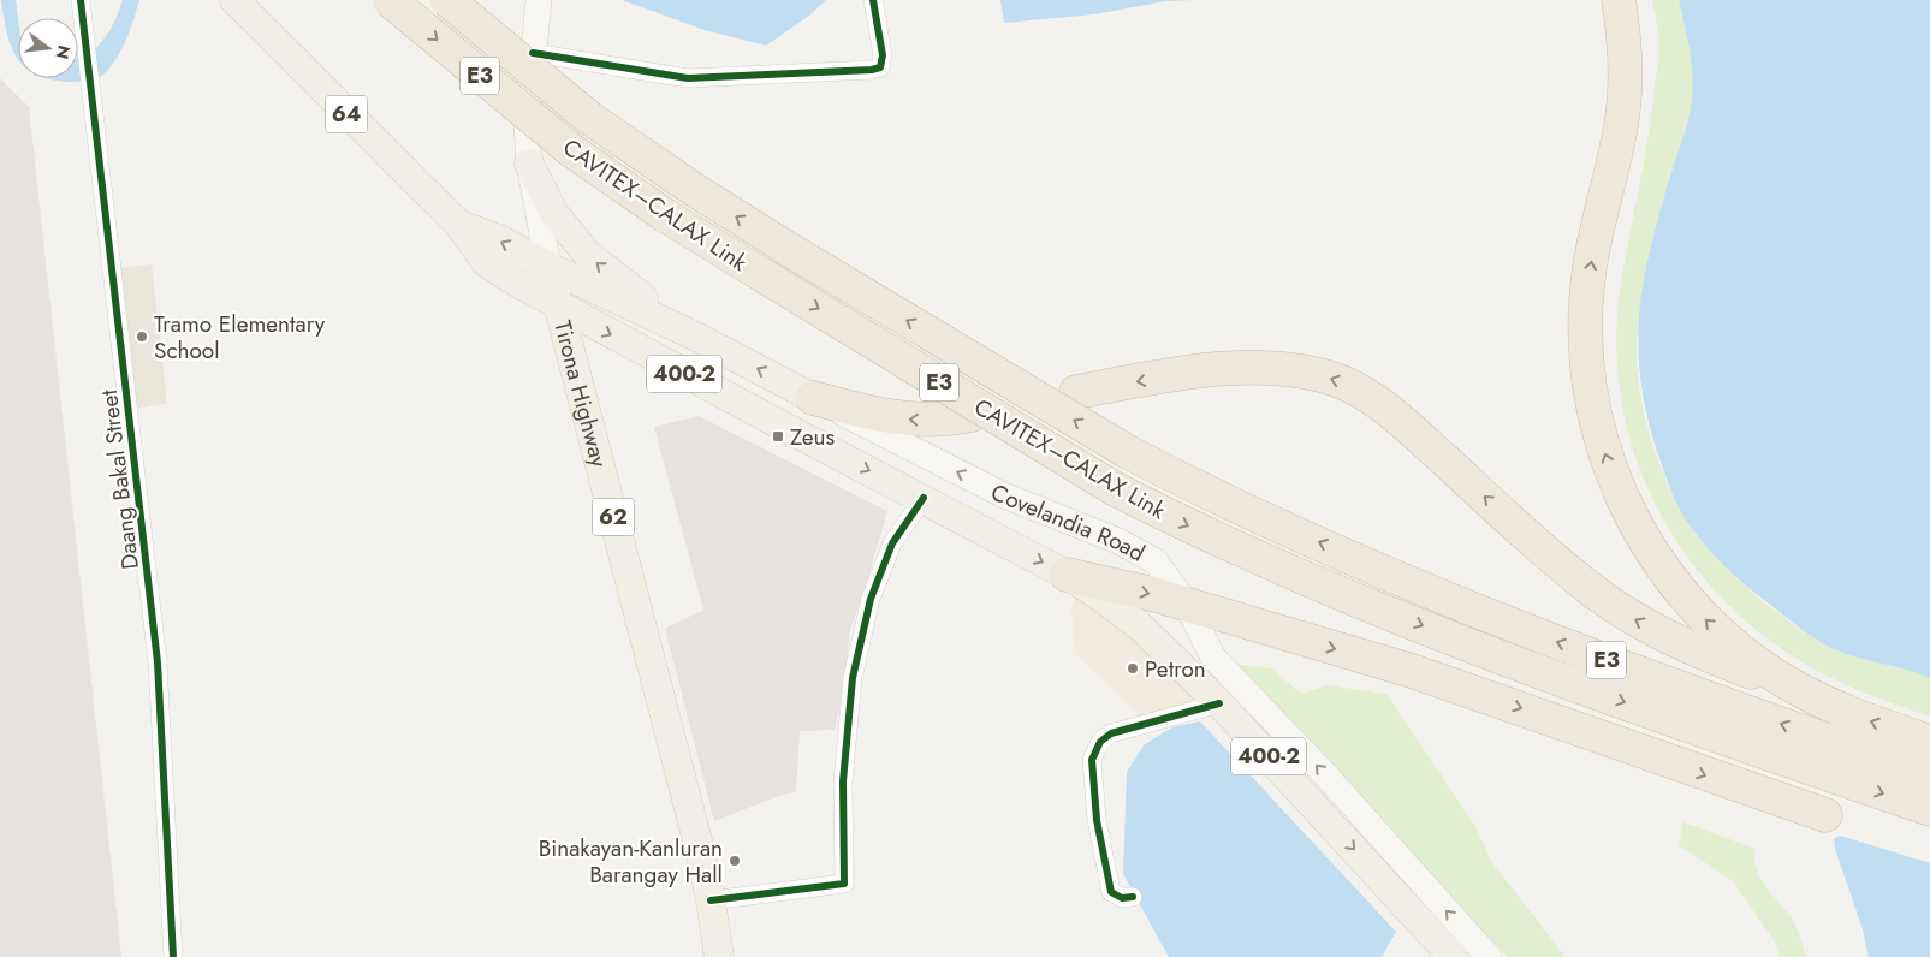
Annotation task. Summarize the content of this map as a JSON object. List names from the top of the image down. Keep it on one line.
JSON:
{"streets":{"highway":["E3","CAVITEX–CALAX Link"],"main road":["64","400-2","Tirona Highway","62","Covelandia Road"],"street":["Daang Bakal Street"]},"crossings":[["64","Tirona Highway"],["64","Covelandia Road"],["400-2","Tirona Highway"],["400-2","Covelandia Road"],["Tirona Highway","Covelandia Road"]],"places":{"other":["Tramo Elementary School","Petron","Binakayan-Kanluran Barangay Hall"],"transit":["Zeus"]},"north":"right"}
